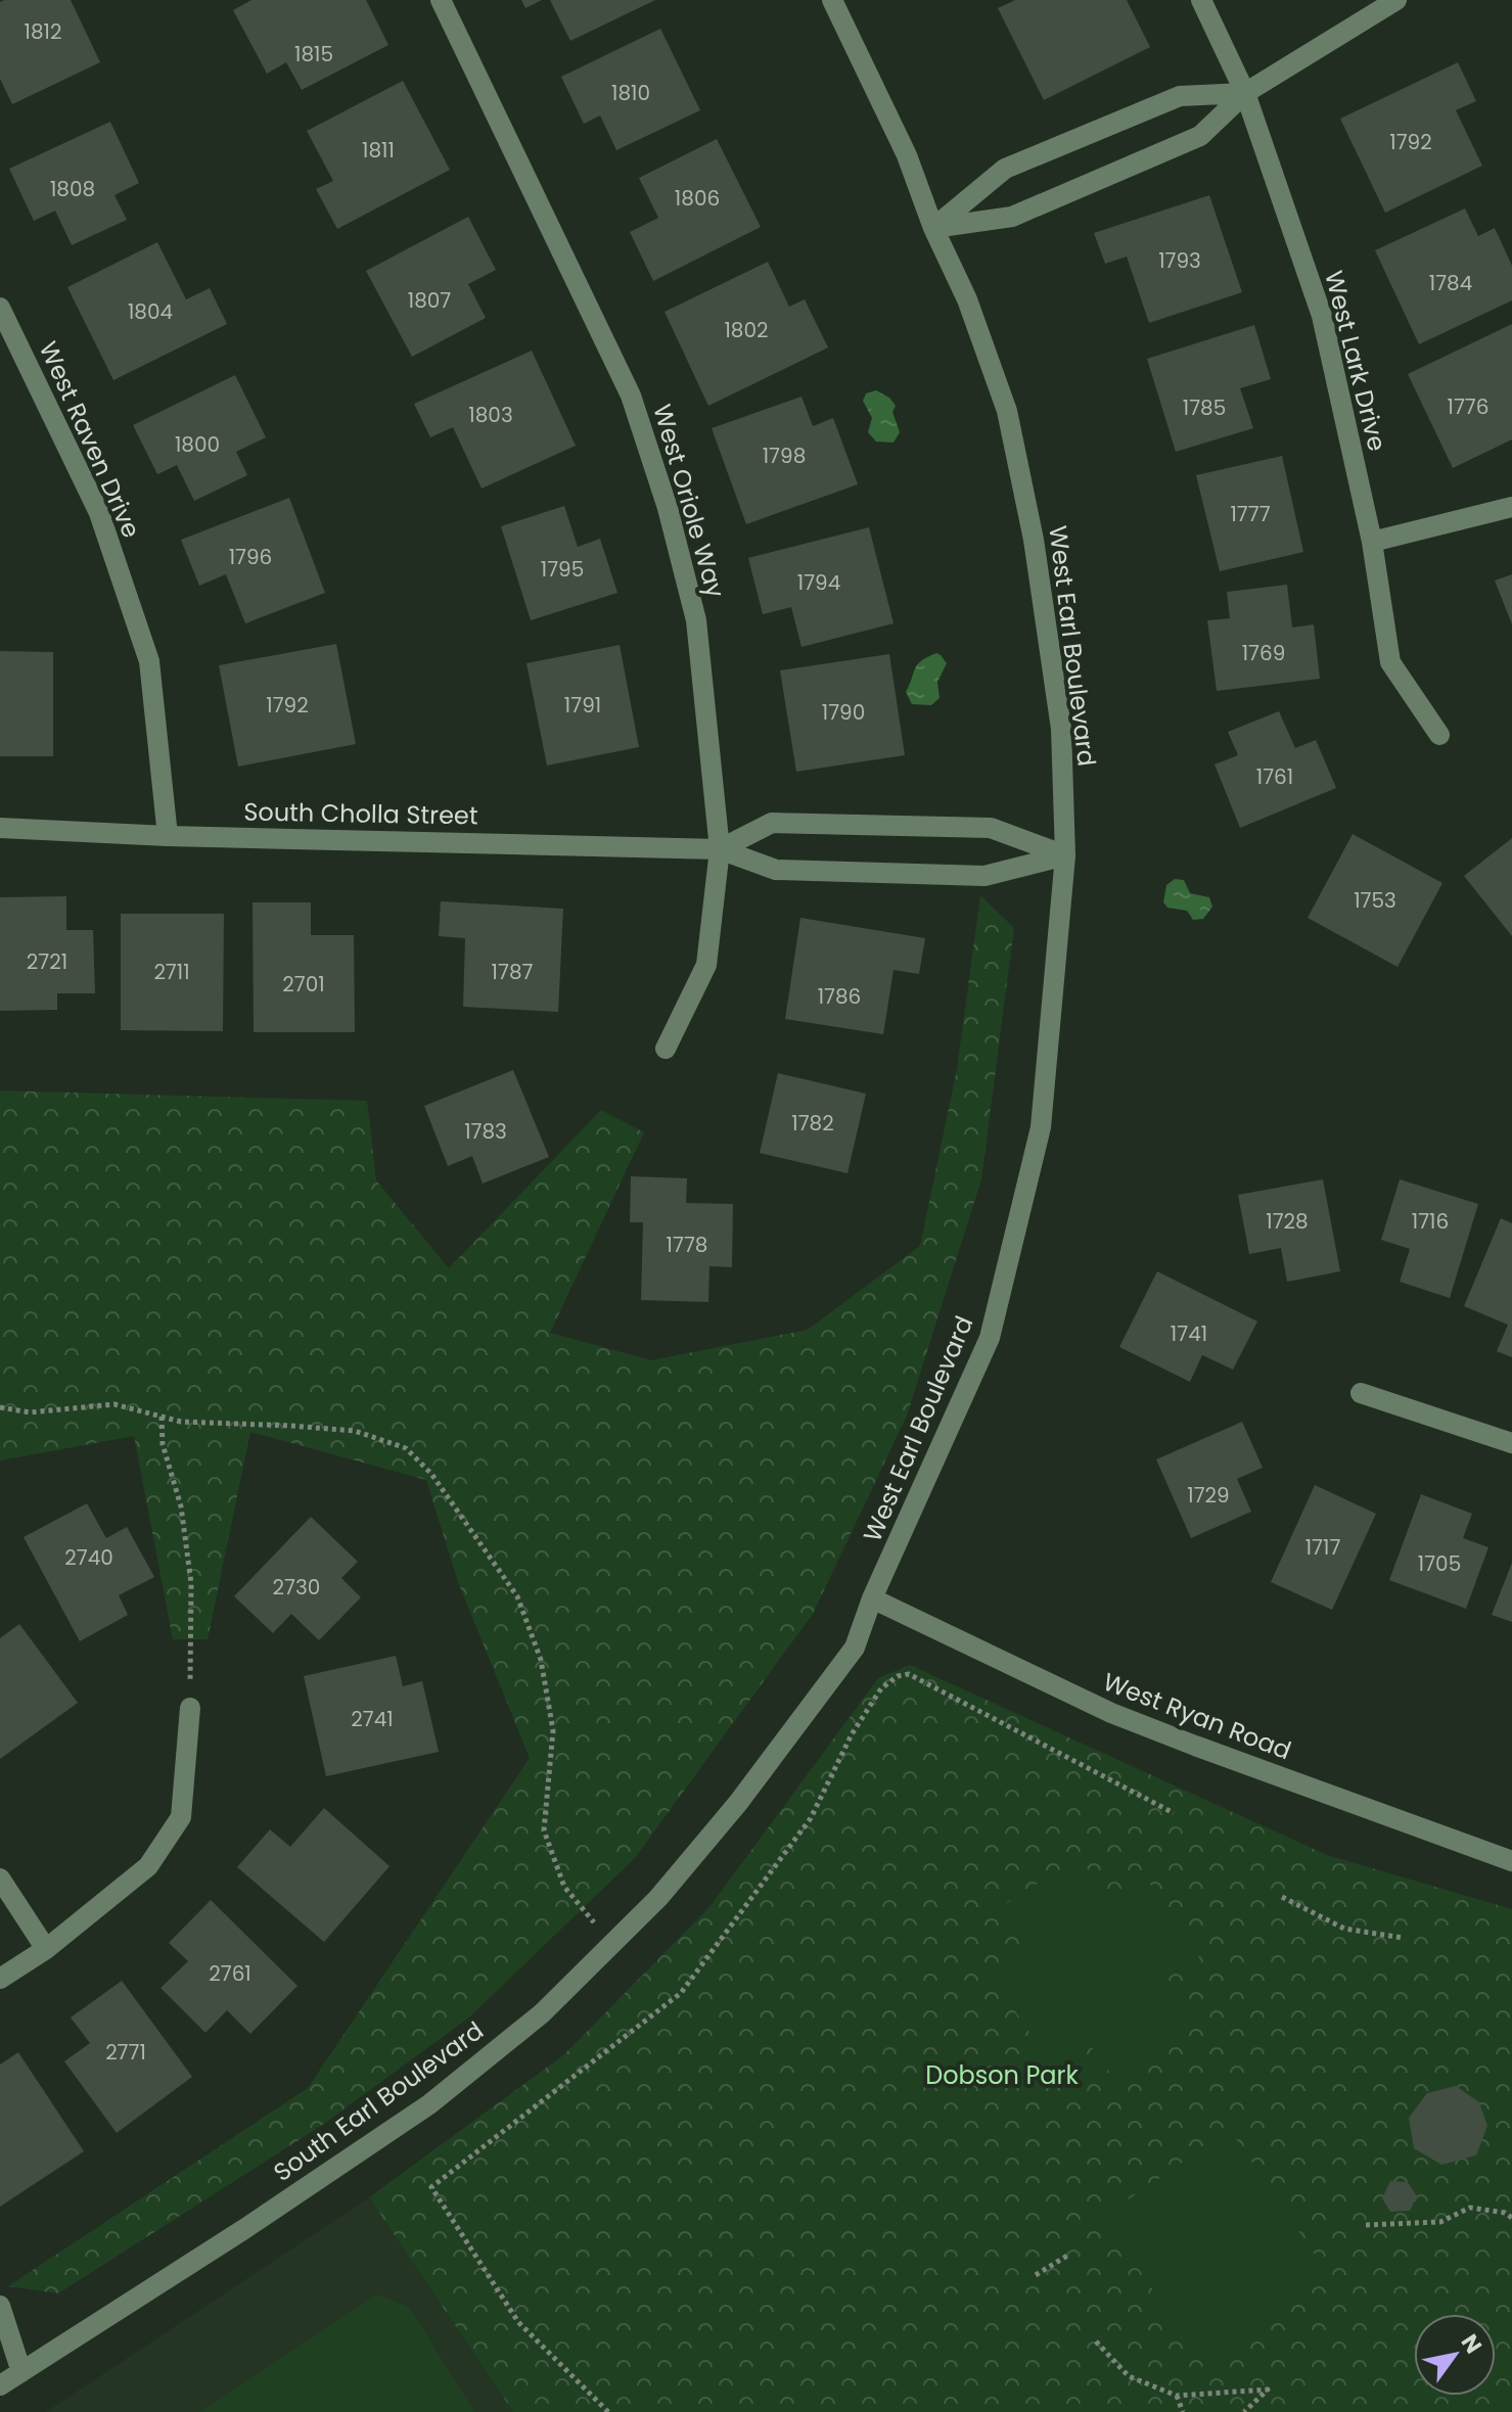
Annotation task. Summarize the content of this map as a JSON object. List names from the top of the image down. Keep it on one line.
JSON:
{"streets":{"street":["West Lark Drive","West Raven Drive","West Oriole Way","West Earl Boulevard","South Cholla Street","West Ryan Road","South Earl Boulevard"]},"crossings":[["West Raven Drive","South Cholla Street"],["West Oriole Way","South Cholla Street"],["West Earl Boulevard","South Cholla Street"],["West Earl Boulevard","West Ryan Road"],["West Earl Boulevard","South Earl Boulevard"],["West Ryan Road","South Earl Boulevard"]],"parks":["Dobson Park"],"house_numbers":["1812","1815","1810","1792","1811","1808","1806","1793","1784","1807","1804","1802","1776","1785","1803","1800","1798","1777","1796","1795","1794","1769","1792","1791","1790","1761","1753","2721","2711","1787","2701","1786","1782","1783","1728","1716","1778","1741","1729","1717","2740","1705","2730","2741","2761","2771"],"north":"top right"}
